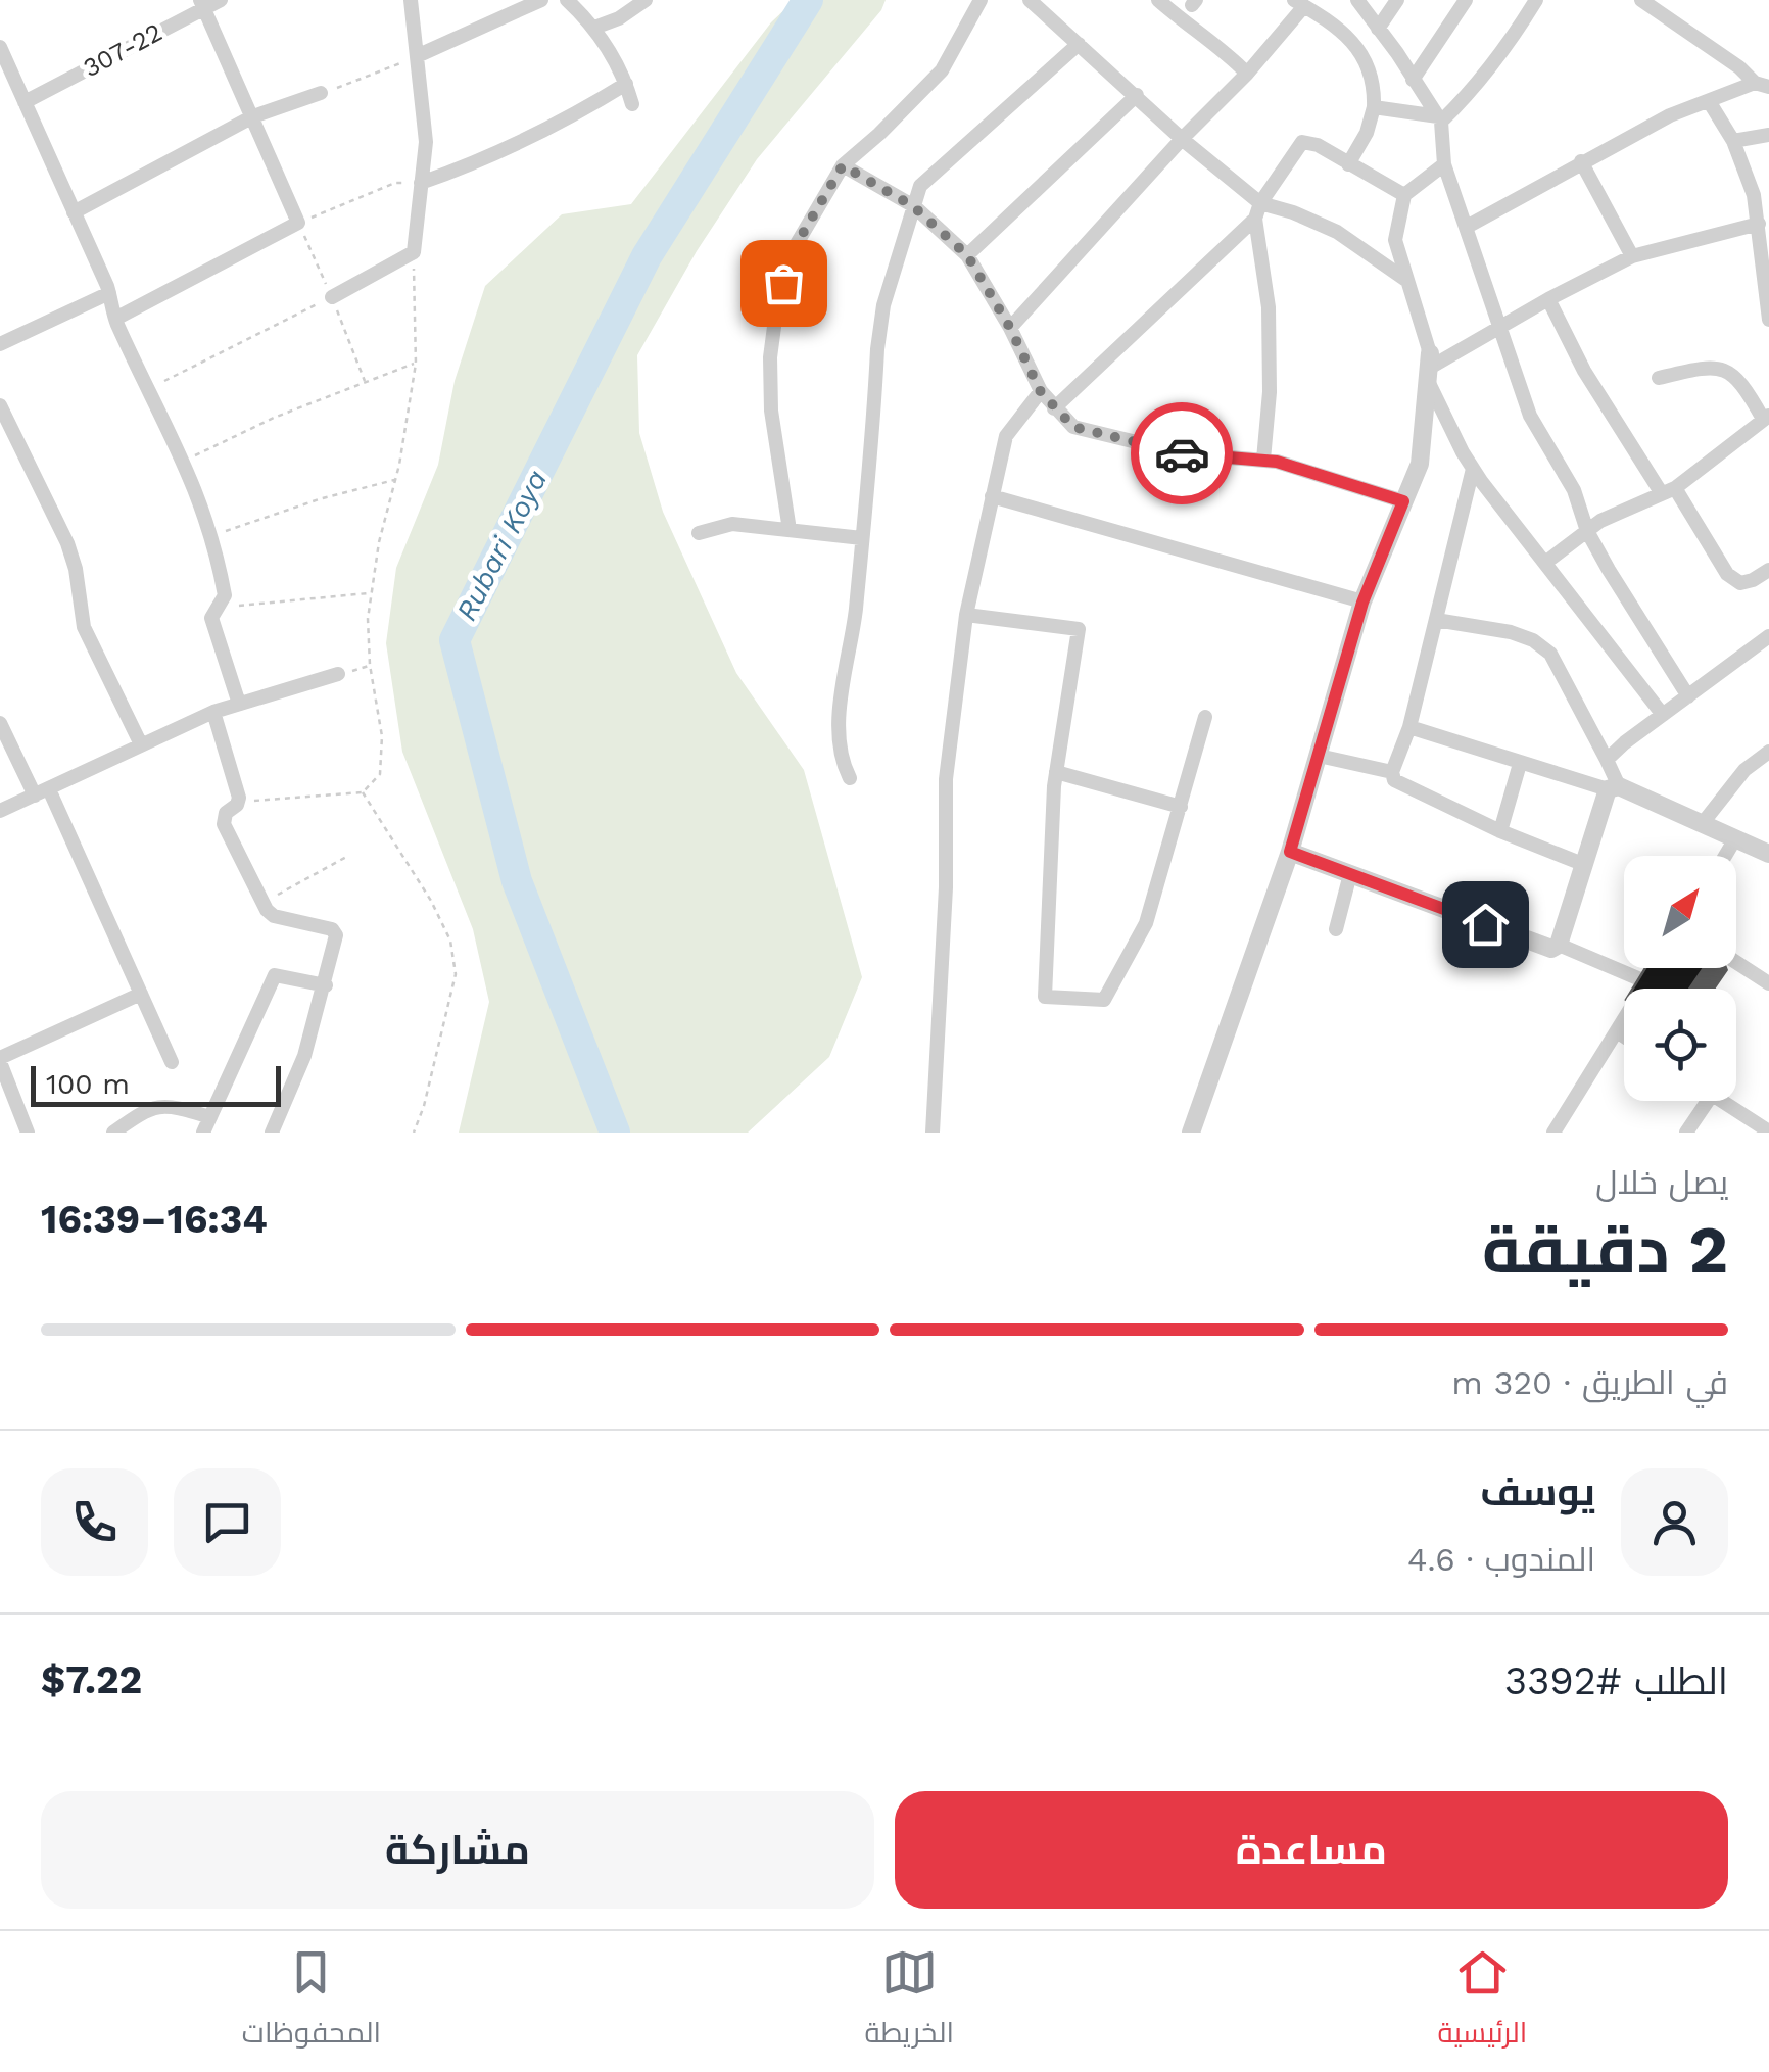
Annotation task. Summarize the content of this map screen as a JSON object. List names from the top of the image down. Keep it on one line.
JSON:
{"streets":{"street":["307-22"]},"water":["Rubari Koya"],"scale_bar":"100 m","north":"top right","page":{"scale":"100 m","heading":["2 دقيقة","يصل خلال","16:34–16:39"],"panel":["يوسف","المندوب · 4.6","الطلب #3392","$7.22"],"bar":"في الطريق · 320 m","buttons":["مساعدة","مشاركة"],"tabs":["الرئيسية","الخريطة","المحفوظات"]}}
